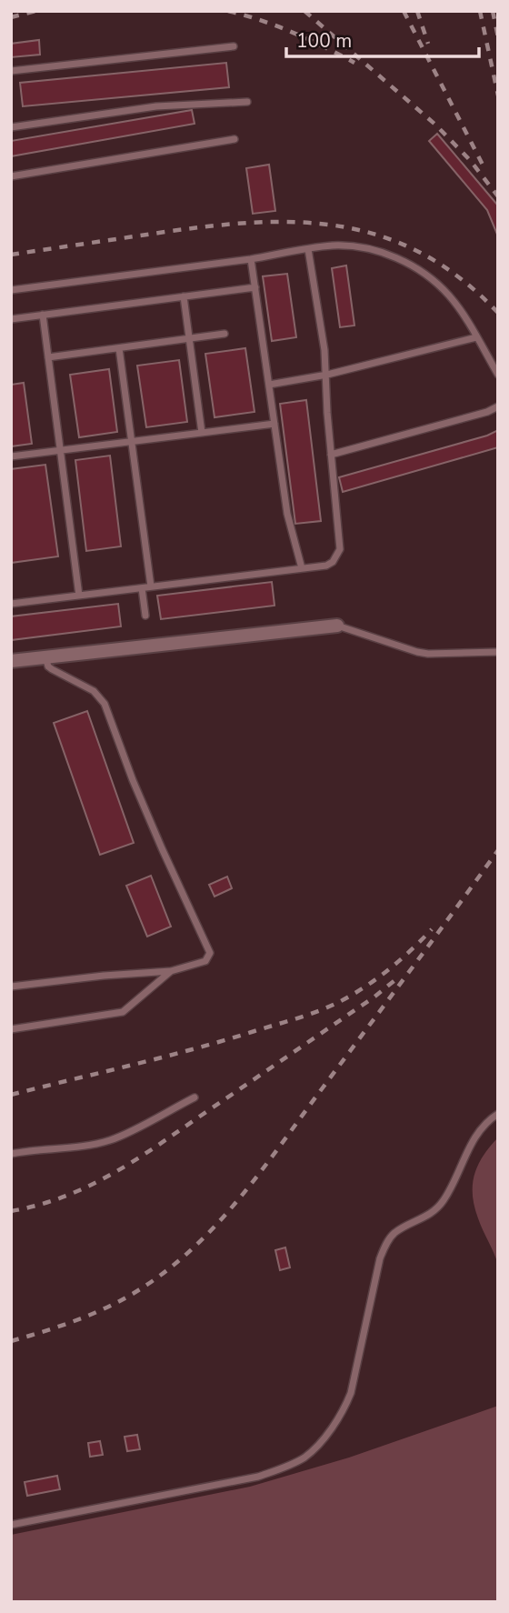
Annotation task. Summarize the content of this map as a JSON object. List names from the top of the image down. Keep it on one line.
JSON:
{"scale_bar":"100 m"}
